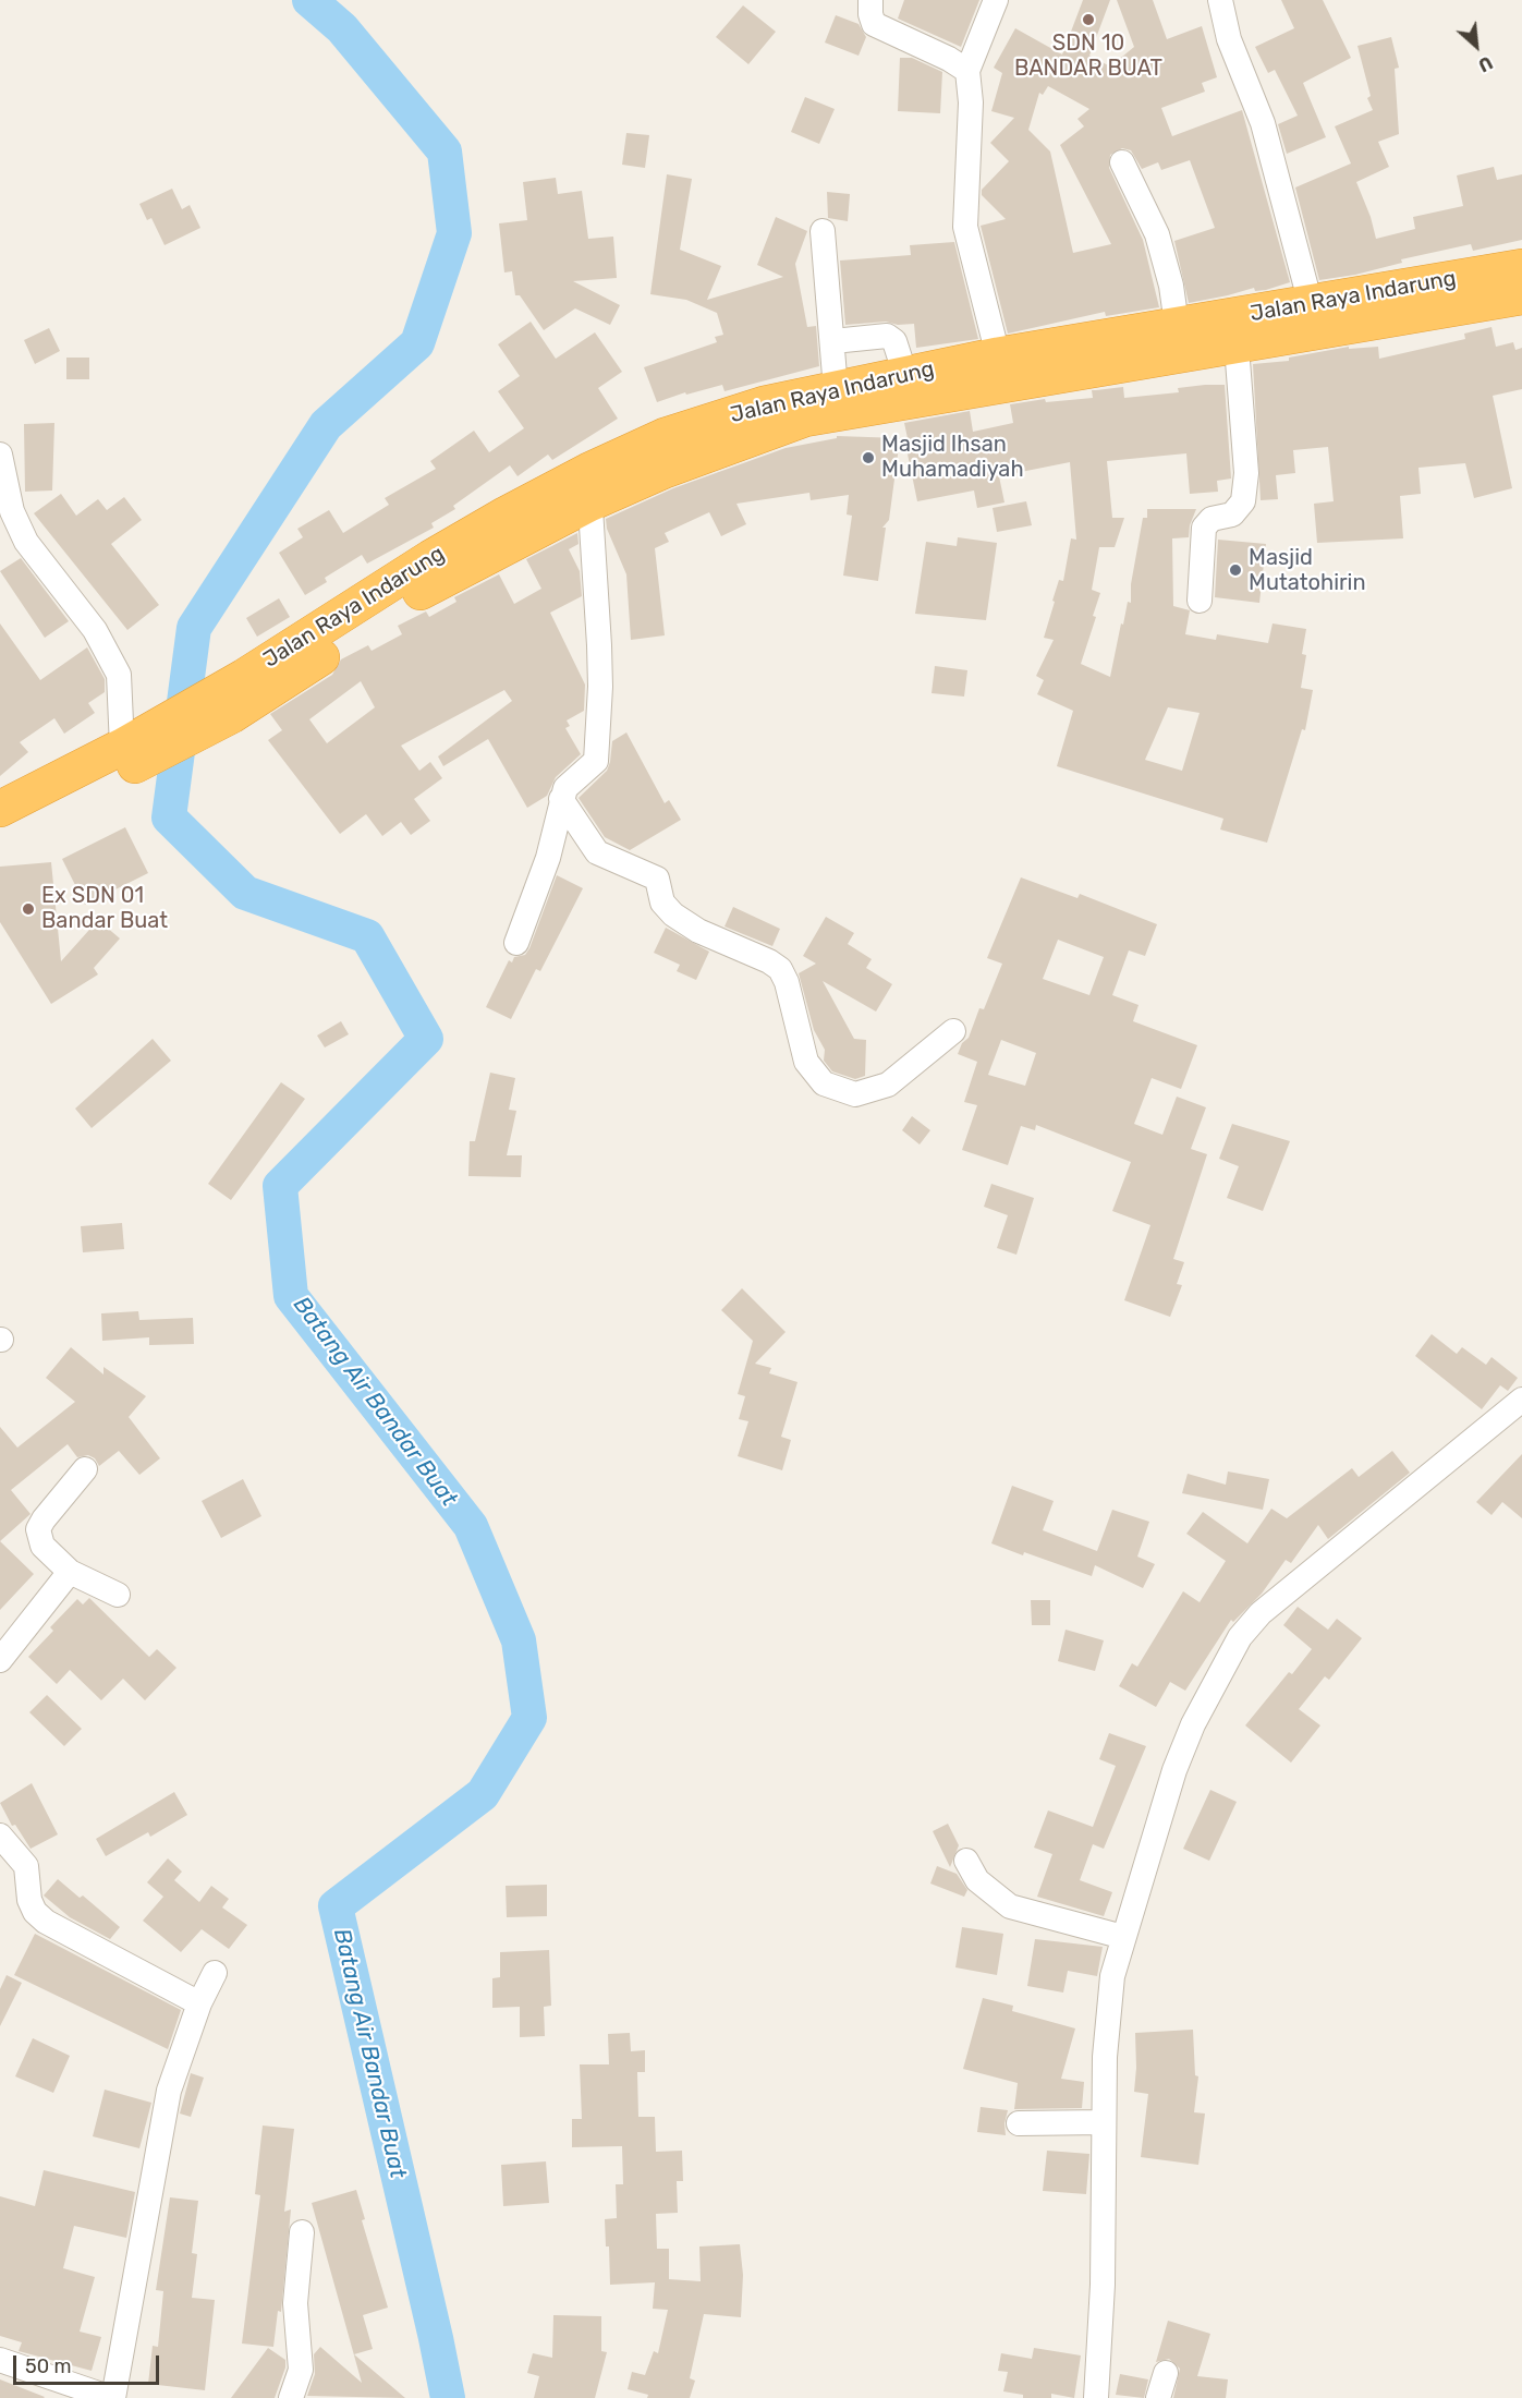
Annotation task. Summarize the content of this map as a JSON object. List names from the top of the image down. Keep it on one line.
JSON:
{"streets":{"highway":["Jalan Raya Indarung"]},"water":["Batang Air Bandar Buat"],"places":["SDN 10 BANDAR BUAT","Masjid Ihsan Muhamadiyah","Masjid Mutatohirin","Ex SDN 01 Bandar Buat"],"scale_bar":"50 m","north":"bottom right"}
